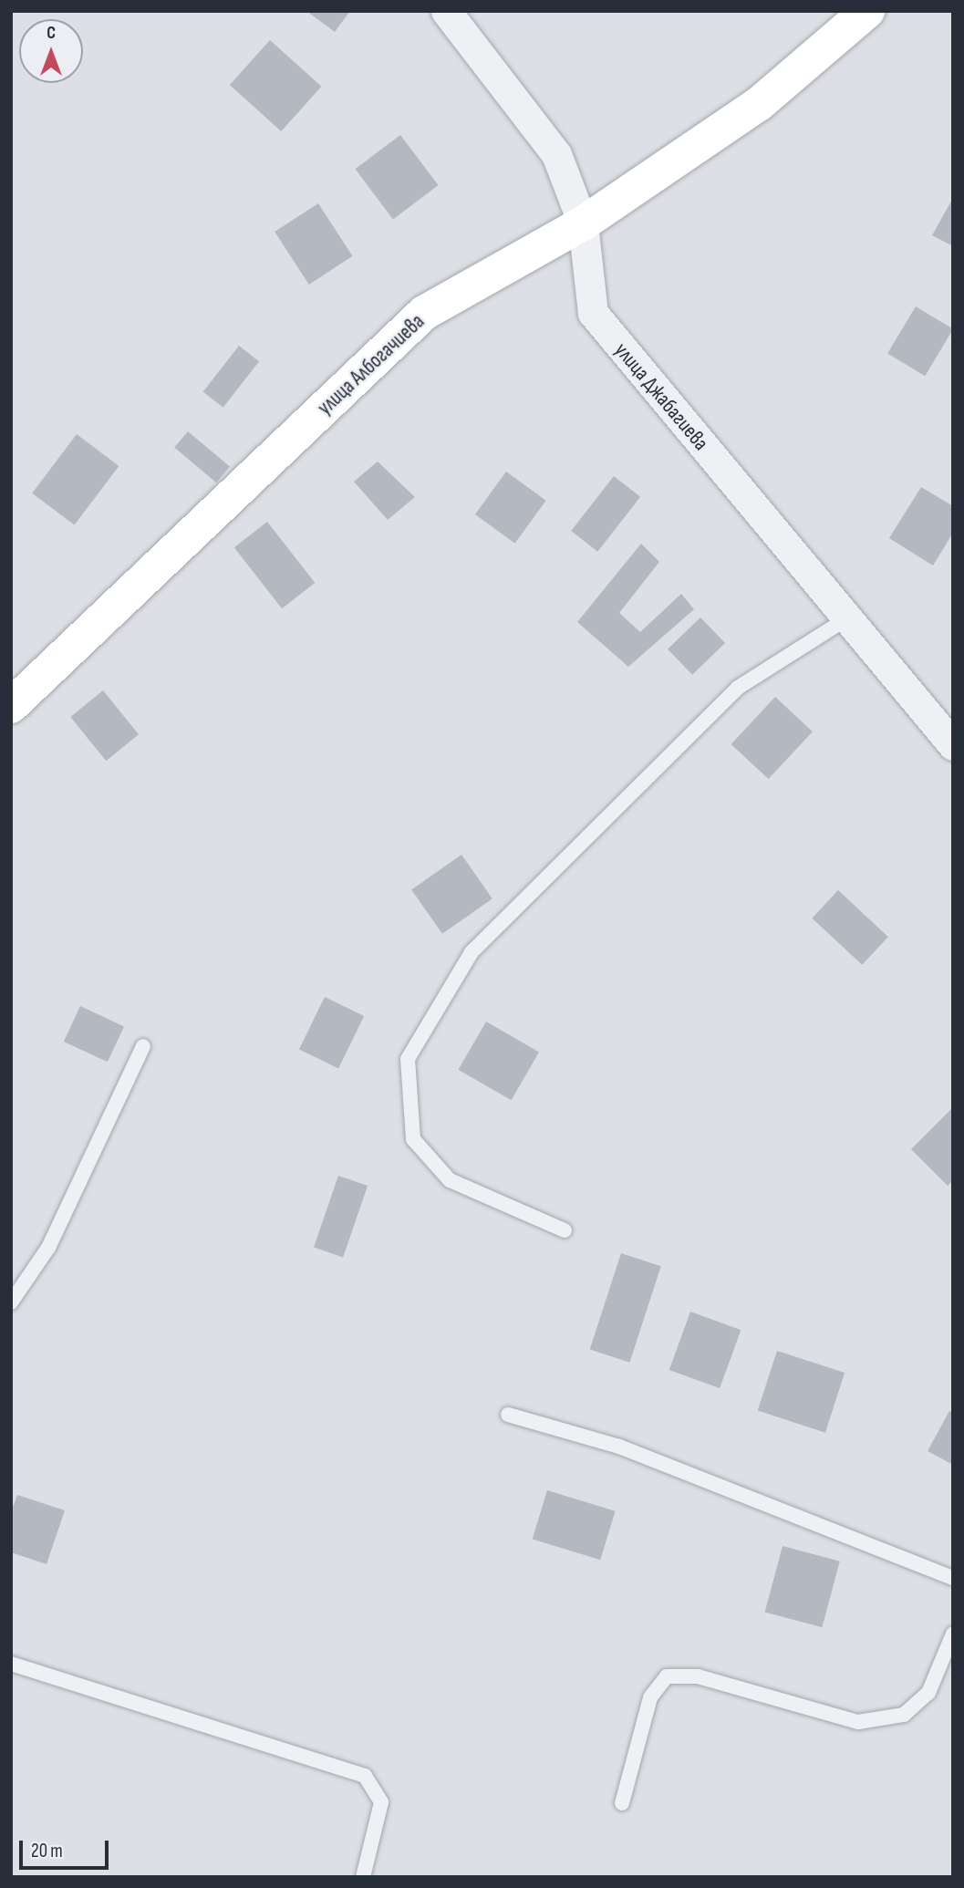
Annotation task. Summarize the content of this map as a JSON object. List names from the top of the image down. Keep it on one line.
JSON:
{"streets":{"street":["улица Албогачиева","улица Джабагиева"]},"crossings":[["улица Албогачиева","улица Джабагиева"]],"scale_bar":"20 m","north":"top"}
